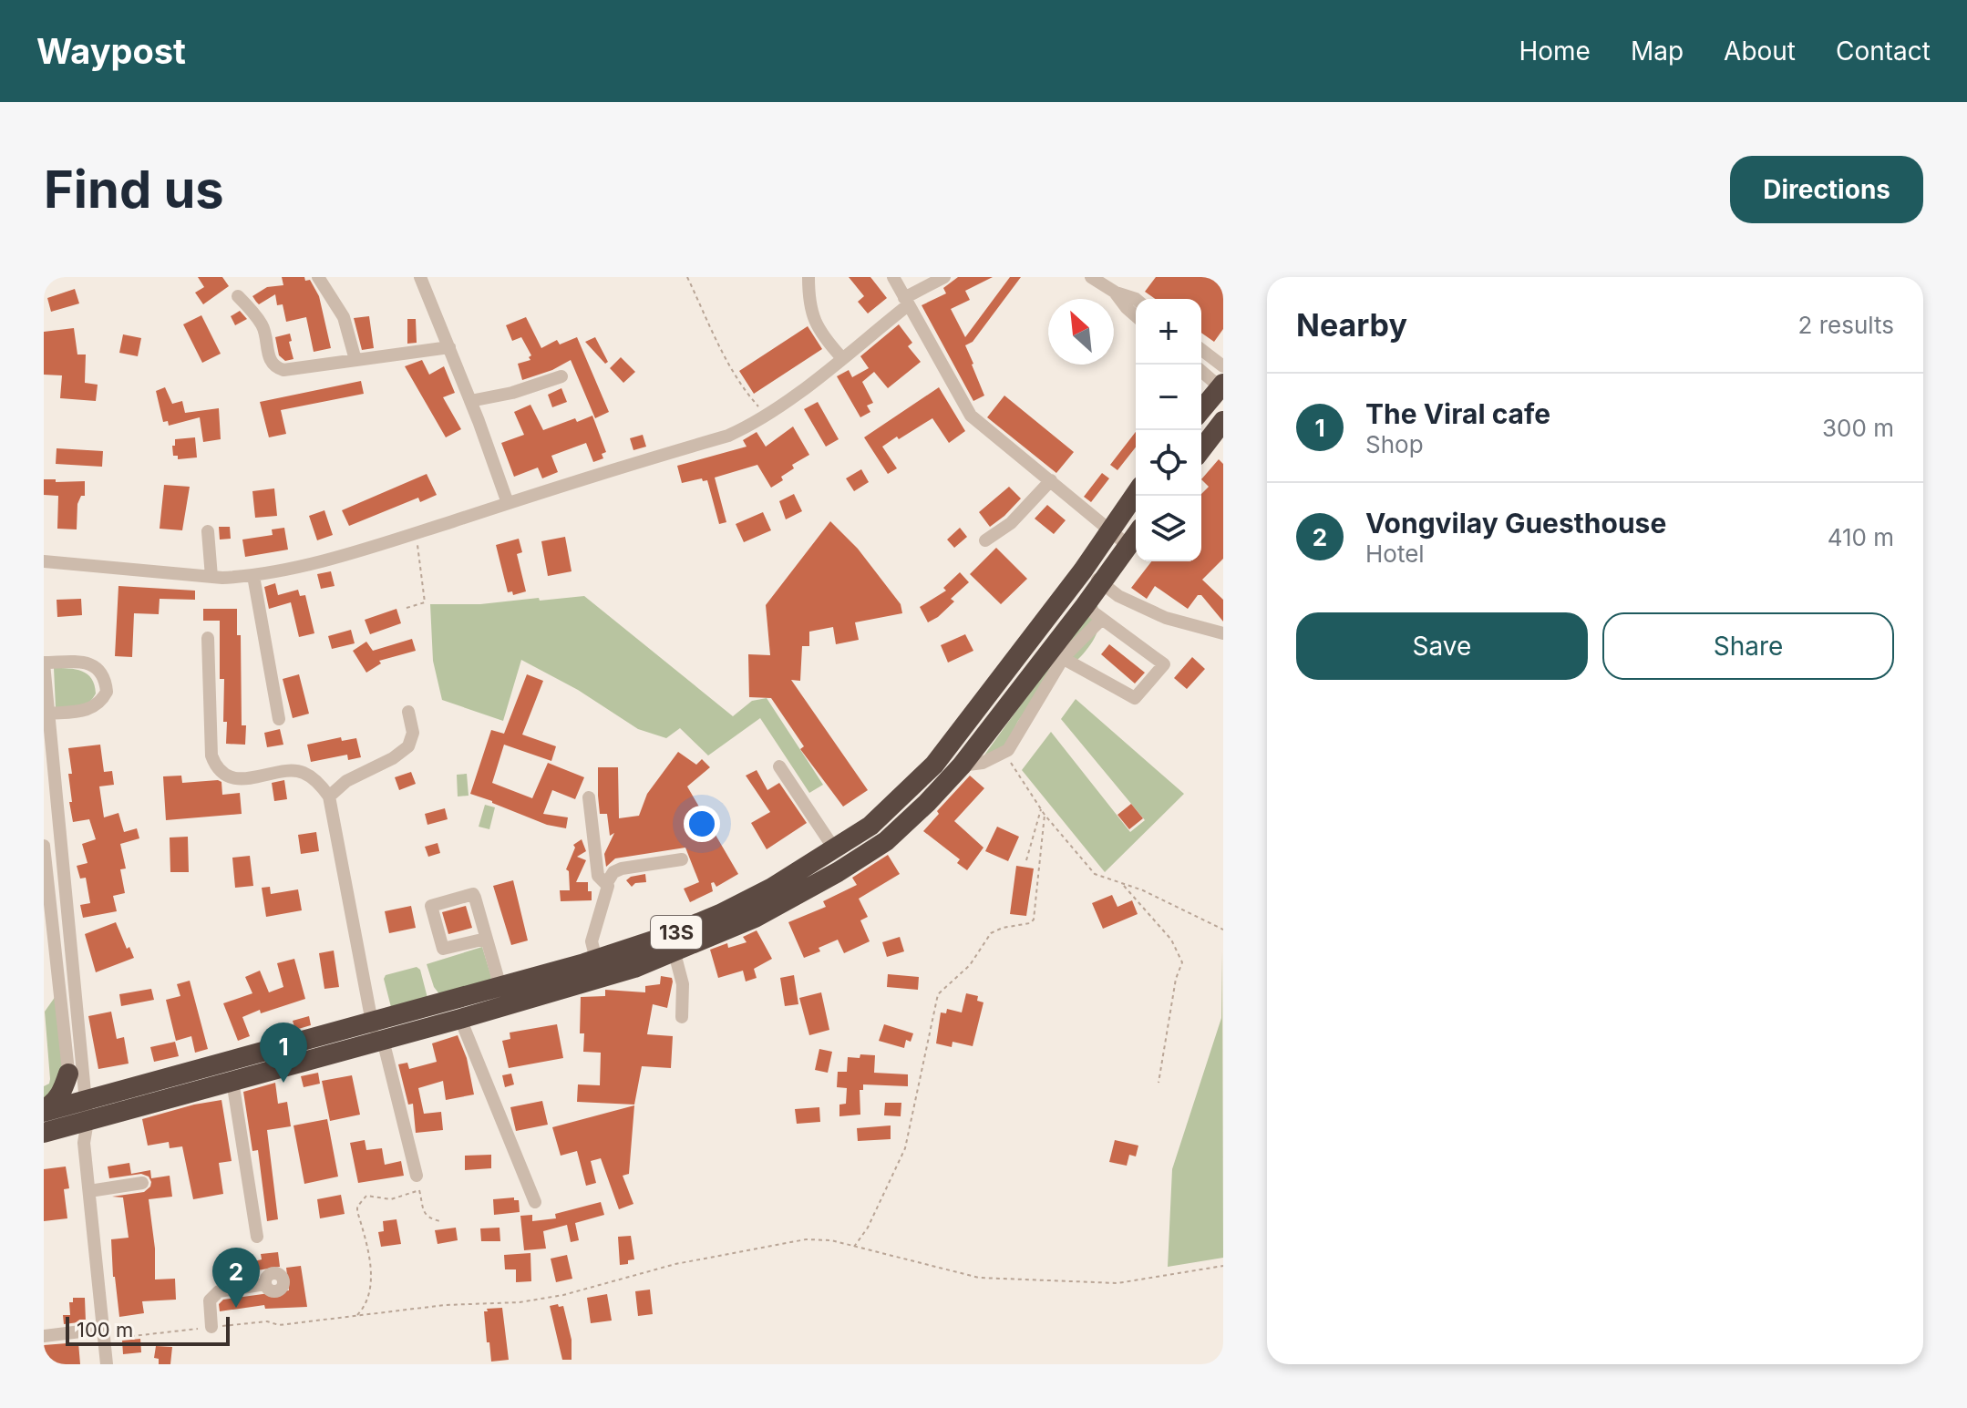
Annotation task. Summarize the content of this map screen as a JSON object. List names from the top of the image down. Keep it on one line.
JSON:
{"streets":{"highway":["13S"]},"scale_bar":"100 m","north":"top left","page":{"header":"Waypost","nav":["Home","Map","About","Contact"],"buttons":["Directions",["Save","Share"]],"title":"Find us","heading":["Nearby","2 results"],"map_buttons":["+","−"],"list":[{"mark":"1","name":"The Viral cafe","note":"Shop","value":"300 m"},{"mark":"2","name":"Vongvilay Guesthouse","note":"Hotel","value":"410 m"}],"pins":["1","2"],"scale":"100 m"}}
